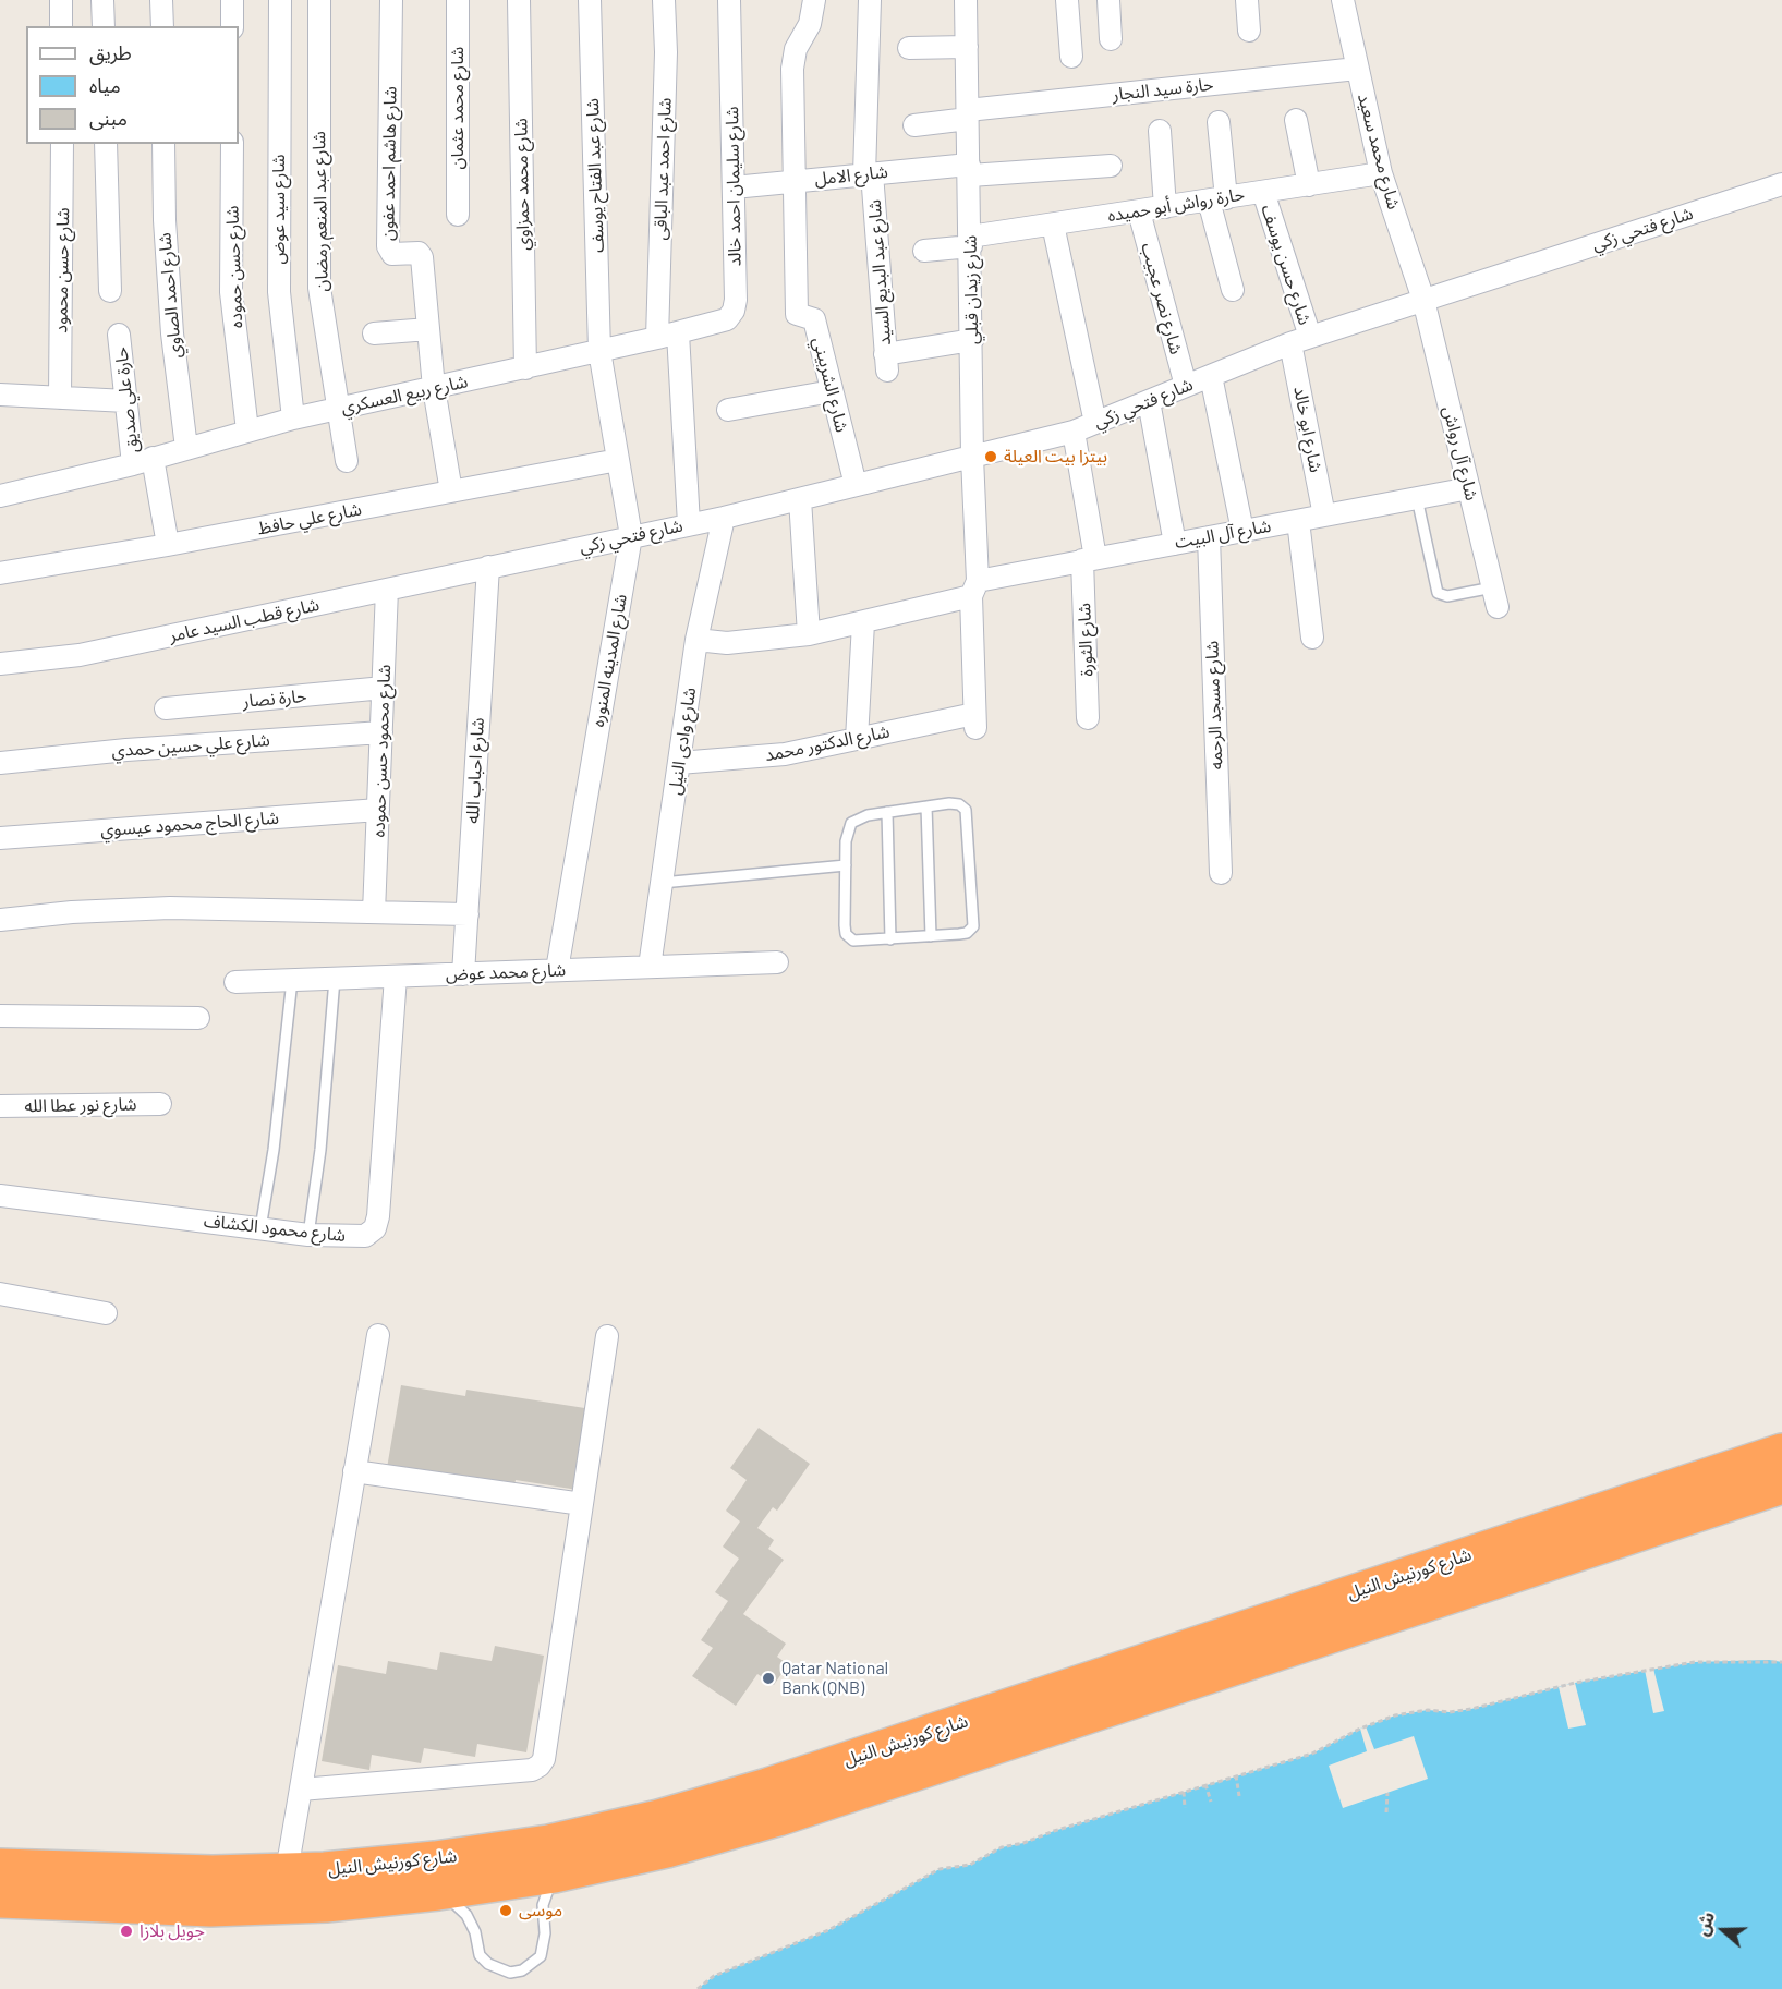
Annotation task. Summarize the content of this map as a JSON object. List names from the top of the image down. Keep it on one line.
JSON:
{"streets":{"highway":["شارع كورنيش النيل"],"street":["حارة سيد النجار","شارع محمد عثمان","شارع محمد سعيد","شارع هاشم احمد عفون","شارع احمد عبد الباقى","شارع عبد الفتاح يوسف","شارع الامل","شارع محمد حمزاوي","شارع سليمان احمد خالد","حارة رواش أبو حميده","شارع سيد عوض","شارع عبد المنعم رمضان","شارع فتحي زكي","شارع حسن يوسف","شارع حسن حموده","شارع حسن محمود","شارع عبد البديع السيد","شارع زيدان قبلي","شارع احمد الصاوي","شارع نصر عجيب","شارع الشربيني","شارع ربيع العسكري","حارة علي صديق","شارع ابو خالد","شارع آل رواش","شارع علي حافظ","شارع آل البيت","شارع قطب السيد عامر","شارع الثورة","شارع المدينه المنوره","حارة نصار","شارع مسجد الرحمه","شارع وادى النيل","شارع الدكتور محمد","شارع علي حسين حمدي","شارع محمود حسن حموده","شارع احباب الله","شارع الحاج محمود عيسوي","شارع محمد عوض","شارع نور عطا الله","شارع محمود الكشاف"]},"crossings":[["حارة سيد النجار","شارع محمد سعيد"],["حارة سيد النجار","شارع زيدان قبلي"],["شارع محمد سعيد","حارة رواش أبو حميده"],["شارع محمد سعيد","شارع فتحي زكي"],["شارع محمد سعيد","شارع آل رواش"],["شارع هاشم احمد عفون","شارع ربيع العسكري"],["شارع هاشم احمد عفون","شارع علي حافظ"],["شارع احمد عبد الباقى","شارع ربيع العسكري"],["شارع عبد الفتاح يوسف","شارع ربيع العسكري"],["شارع عبد الفتاح يوسف","شارع المدينه المنوره"],["شارع الامل","شارع سليمان احمد خالد"],["شارع الامل","شارع عبد البديع السيد"],["شارع الامل","شارع زيدان قبلي"],["شارع الامل","شارع الشربيني"],["شارع محمد حمزاوي","شارع ربيع العسكري"],["شارع سليمان احمد خالد","شارع ربيع العسكري"],["حارة رواش أبو حميده","شارع حسن يوسف"],["حارة رواش أبو حميده","شارع زيدان قبلي"],["حارة رواش أبو حميده","شارع نصر عجيب"],["شارع سيد عوض","شارع ربيع العسكري"],["شارع عبد المنعم رمضان","شارع ربيع العسكري"],["شارع فتحي زكي","شارع حسن يوسف"],["شارع فتحي زكي","شارع زيدان قبلي"],["شارع فتحي زكي","شارع نصر عجيب"],["شارع فتحي زكي","شارع الشربيني"],["شارع فتحي زكي","شارع ابو خالد"],["شارع فتحي زكي","شارع آل رواش"],["شارع فتحي زكي","شارع قطب السيد عامر"],["شارع فتحي زكي","شارع الثورة"],["شارع فتحي زكي","شارع المدينه المنوره"],["شارع فتحي زكي","شارع وادى النيل"],["شارع فتحي زكي","شارع احباب الله"],["شارع حسن يوسف","شارع ابو خالد"],["شارع حسن حموده","شارع ربيع العسكري"],["شارع عبد البديع السيد","شارع زيدان قبلي"],["شارع زيدان قبلي","شارع آل البيت"],["شارع زيدان قبلي","شارع الدكتور محمد"],["شارع احمد الصاوي","شارع ربيع العسكري"],["شارع ربيع العسكري","حارة علي صديق"],["شارع ربيع العسكري","شارع المدينه المنوره"],["حارة علي صديق","شارع علي حافظ"],["شارع ابو خالد","شارع آل البيت"],["شارع آل رواش","شارع آل البيت"],["شارع علي حافظ","شارع المدينه المنوره"],["شارع آل البيت","شارع الثورة"],["شارع آل البيت","شارع مسجد الرحمه"],["شارع آل البيت","شارع وادى النيل"],["شارع قطب السيد عامر","شارع محمود حسن حموده"],["شارع قطب السيد عامر","شارع احباب الله"],["شارع المدينه المنوره","شارع محمد عوض"],["حارة نصار","شارع محمود حسن حموده"],["شارع وادى النيل","شارع الدكتور محمد"],["شارع وادى النيل","شارع محمد عوض"],["شارع علي حسين حمدي","شارع محمود حسن حموده"],["شارع محمود حسن حموده","شارع الحاج محمود عيسوي"],["شارع احباب الله","شارع محمد عوض"],["شارع محمد عوض","شارع محمود الكشاف"]],"places":["بيتزا بيت العيلة","Qatar National Bank (QNB)","موسى","جويل بلازا"],"legend":["طريق","مياه","مبنى"],"north":"left"}
